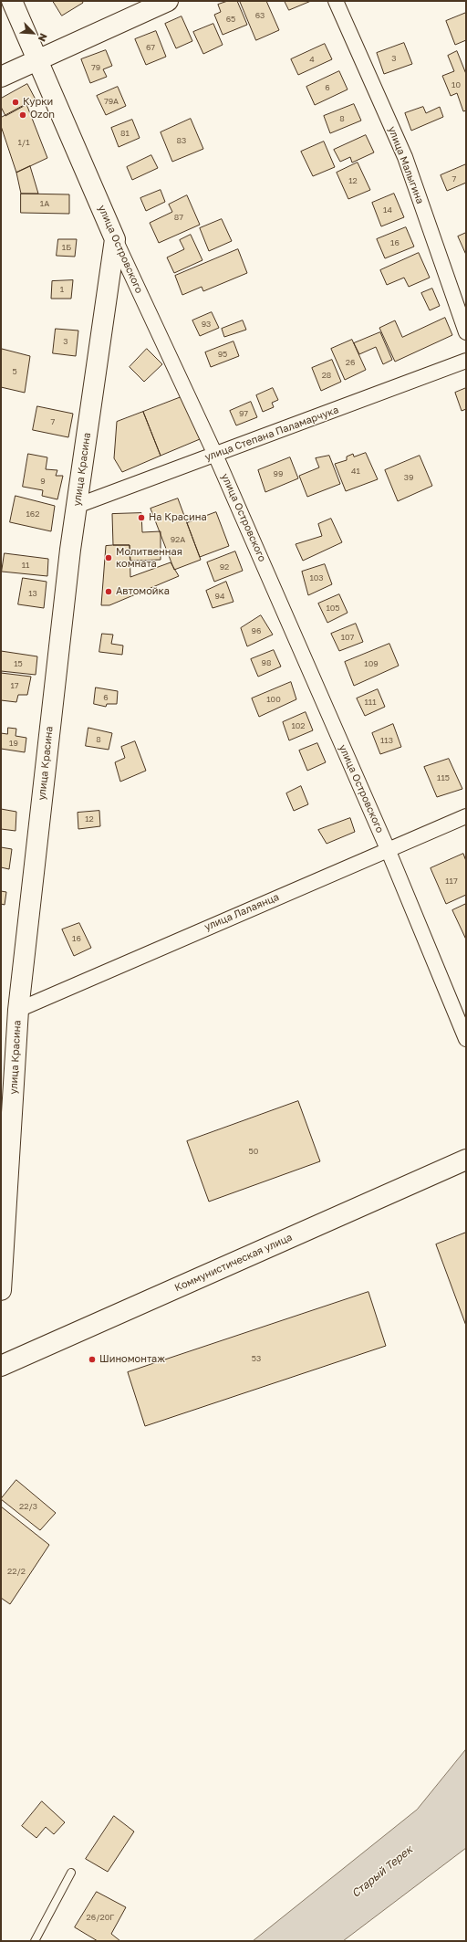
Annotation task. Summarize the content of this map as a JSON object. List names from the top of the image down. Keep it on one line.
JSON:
{"streets":{"street":["улица Малыгина","улица Островского","улица Степана Паламарчука","улица Красина","улица Лалаянца","Коммунистическая улица"]},"crossings":[["улица Островского","улица Степана Паламарчука"],["улица Островского","улица Красина"],["улица Островского","улица Лалаянца"],["улица Степана Паламарчука","улица Красина"],["улица Красина","улица Лалаянца"]],"water":["Старый Терек"],"places":["Курки","Ozon","На Красина","Молитвенная комната","Автомойка","Шиномонтаж"],"house_numbers":["63","65","67","3","4","79","10","6","79А","8","81","83","1/1","7","12","1А","14","87","16","1Б","1","93","3","95","26","5","28","97","7","41","99","39","9","162","92А","11","92","103","13","94","105","96","107","98","15","109","17","6","100","111","102","8","113","19","115","12","117","16","50","53","22/3","22/2","26/20Г"],"north":"bottom right"}
